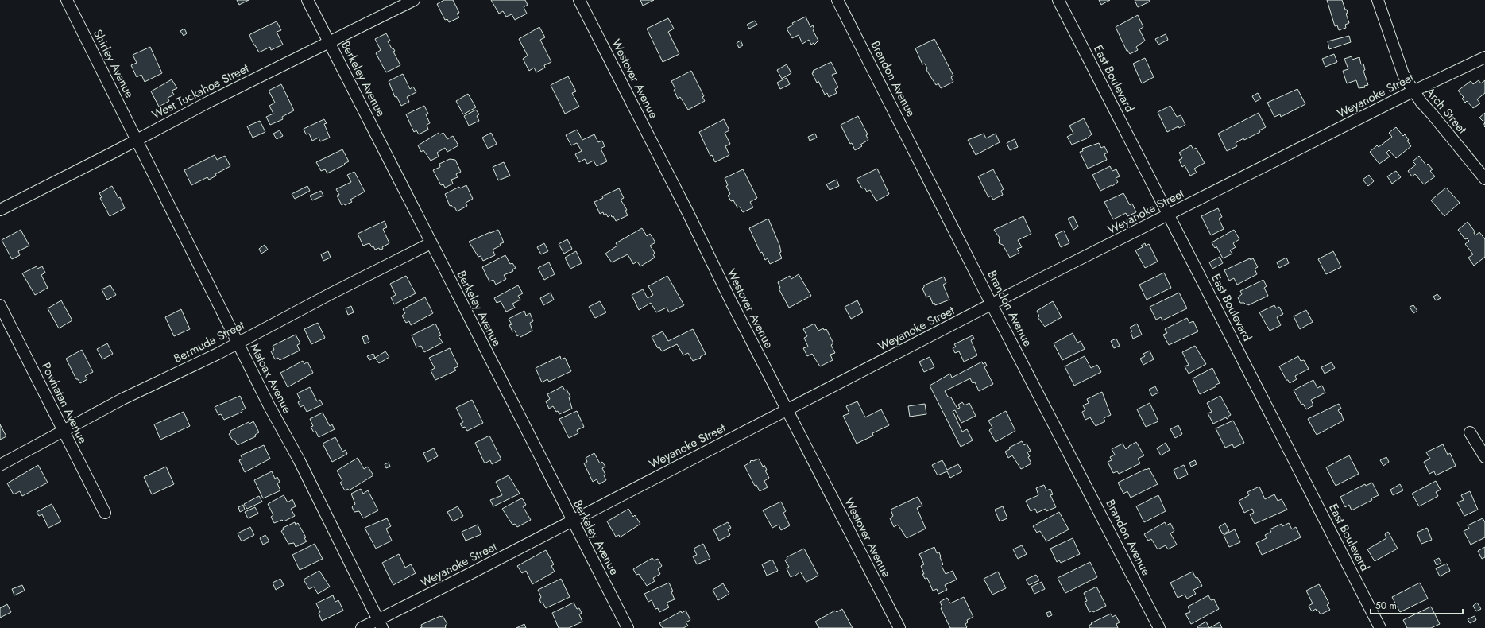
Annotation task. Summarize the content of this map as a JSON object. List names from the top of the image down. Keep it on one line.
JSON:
{"streets":{"street":["Shirley Avenue","Berkeley Avenue","Westover Avenue","Brandon Avenue","East Boulevard","West Tuckahoe Street","Weyanoke Street","Arch Street","Bermuda Street","Matoax Avenue","Powhatan Avenue"]},"crossings":[["Shirley Avenue","West Tuckahoe Street"],["Shirley Avenue","Matoax Avenue"],["Berkeley Avenue","West Tuckahoe Street"],["Berkeley Avenue","Weyanoke Street"],["Berkeley Avenue","Bermuda Street"],["Westover Avenue","Weyanoke Street"],["Brandon Avenue","Weyanoke Street"],["East Boulevard","Weyanoke Street"],["West Tuckahoe Street","Matoax Avenue"],["Weyanoke Street","Arch Street"],["Weyanoke Street","Matoax Avenue"],["Bermuda Street","Matoax Avenue"],["Bermuda Street","Powhatan Avenue"]],"scale_bar":"50 m"}
